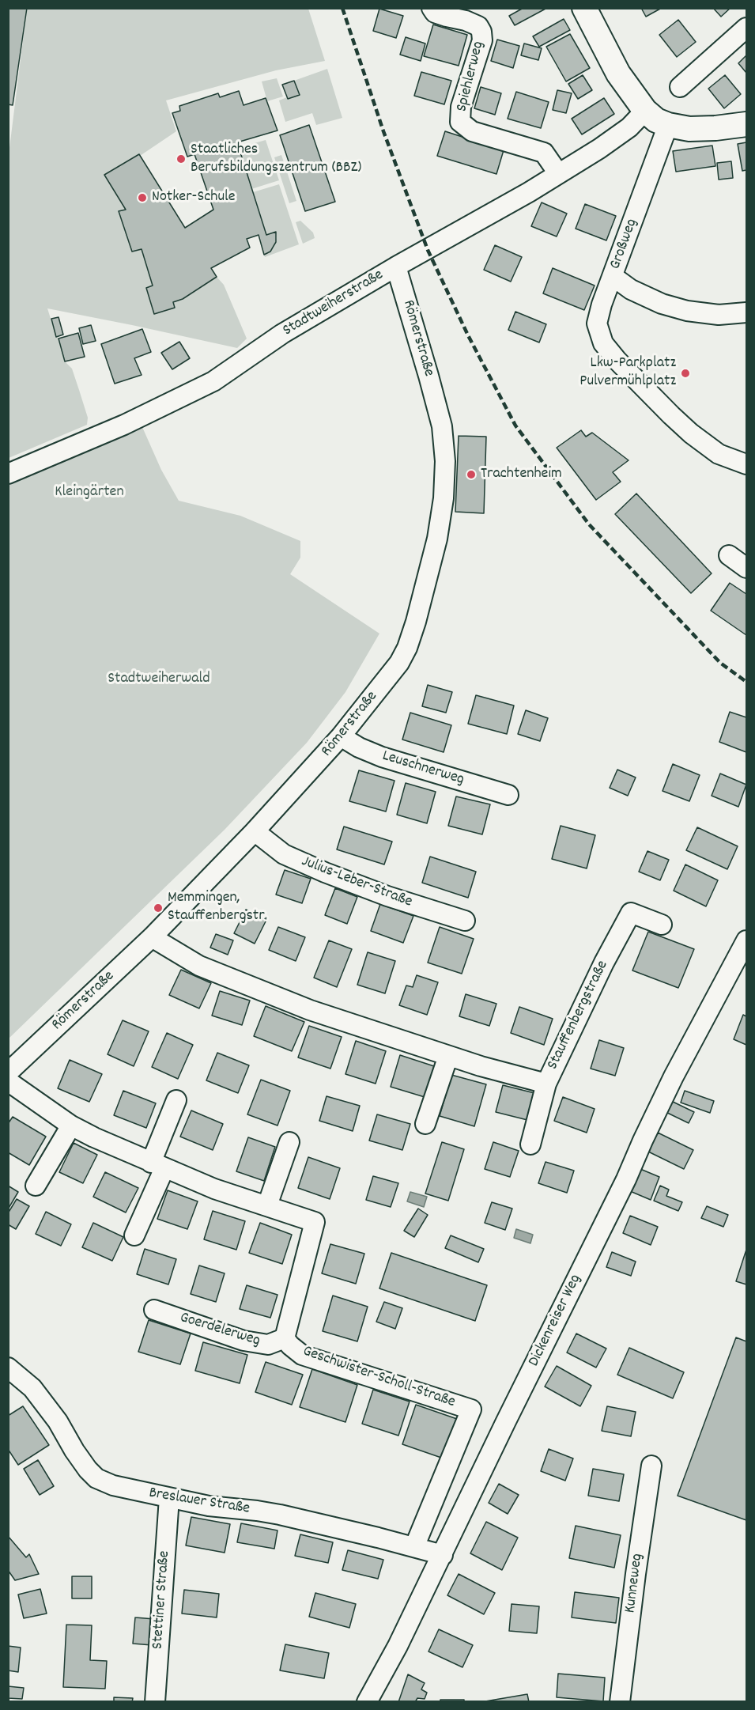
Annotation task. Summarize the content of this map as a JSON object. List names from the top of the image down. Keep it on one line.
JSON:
{"streets":{"street":["Spiehlerweg","Großweg","Stadtweiherstraße","Römerstraße","Leuschnerweg","Julius-Leber-Straße","Stauffenbergstraße","Dickenreiser Weg","Goerdelerweg","Geschwister-Scholl-Straße","Breslauer Straße","Kunneweg","Stettiner Straße"]},"crossings":[["Spiehlerweg","Stadtweiherstraße"],["Stadtweiherstraße","Römerstraße"],["Römerstraße","Leuschnerweg"],["Römerstraße","Julius-Leber-Straße"],["Römerstraße","Stauffenbergstraße"],["Dickenreiser Weg","Breslauer Straße"],["Goerdelerweg","Geschwister-Scholl-Straße"],["Geschwister-Scholl-Straße","Breslauer Straße"],["Breslauer Straße","Stettiner Straße"]],"parks":["Kleingärten","Stadtweiherwald"],"places":["Staatliches Berufsbildungszentrum (BBZ)","Notker-Schule","Lkw-Parkplatz Pulvermühlplatz","Trachtenheim","Memmingen, Stauffenbergstr."]}
